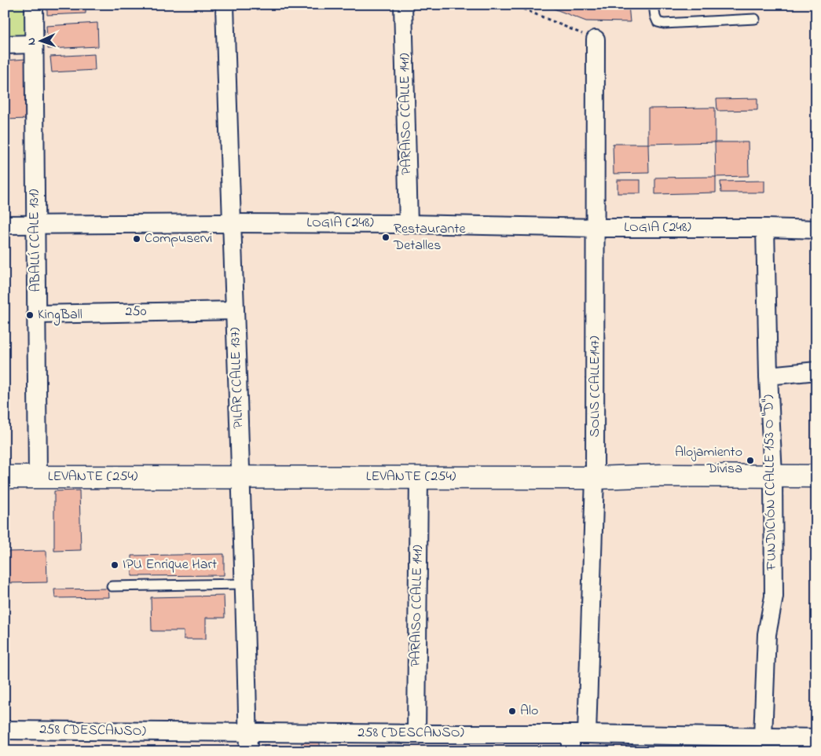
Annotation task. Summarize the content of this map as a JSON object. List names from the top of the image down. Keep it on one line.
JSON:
{"streets":{"street":["PARAISO (CALLE 141)","LOGIA (248)","ABALLÍ (CALE 131)","250","PILAR (CALLE 137)","SOLIS (CALLE147)","LEVANTE (254)","FUNDICIÓN (CALLE 153 O \"D\")","258 (DESCANSO)"]},"crossings":[["PARAISO (CALLE 141)","LOGIA (248)"],["PARAISO (CALLE 141)","LEVANTE (254)"],["PARAISO (CALLE 141)","258 (DESCANSO)"],["LOGIA (248)","ABALLÍ (CALE 131)"],["LOGIA (248)","PILAR (CALLE 137)"],["LOGIA (248)","SOLIS (CALLE147)"],["LOGIA (248)","FUNDICIÓN (CALLE 153 O \"D\")"],["ABALLÍ (CALE 131)","250"],["ABALLÍ (CALE 131)","LEVANTE (254)"],["250","PILAR (CALLE 137)"],["PILAR (CALLE 137)","LEVANTE (254)"],["PILAR (CALLE 137)","258 (DESCANSO)"],["SOLIS (CALLE147)","LEVANTE (254)"],["SOLIS (CALLE147)","258 (DESCANSO)"],["LEVANTE (254)","FUNDICIÓN (CALLE 153 O \"D\")"],["FUNDICIÓN (CALLE 153 O \"D\")","258 (DESCANSO)"]],"places":["Restaurante Detalles","Compuservi","KingBall","Alojamiento Divisa","IPU Enrique Hart","Alo"],"north":"left"}
